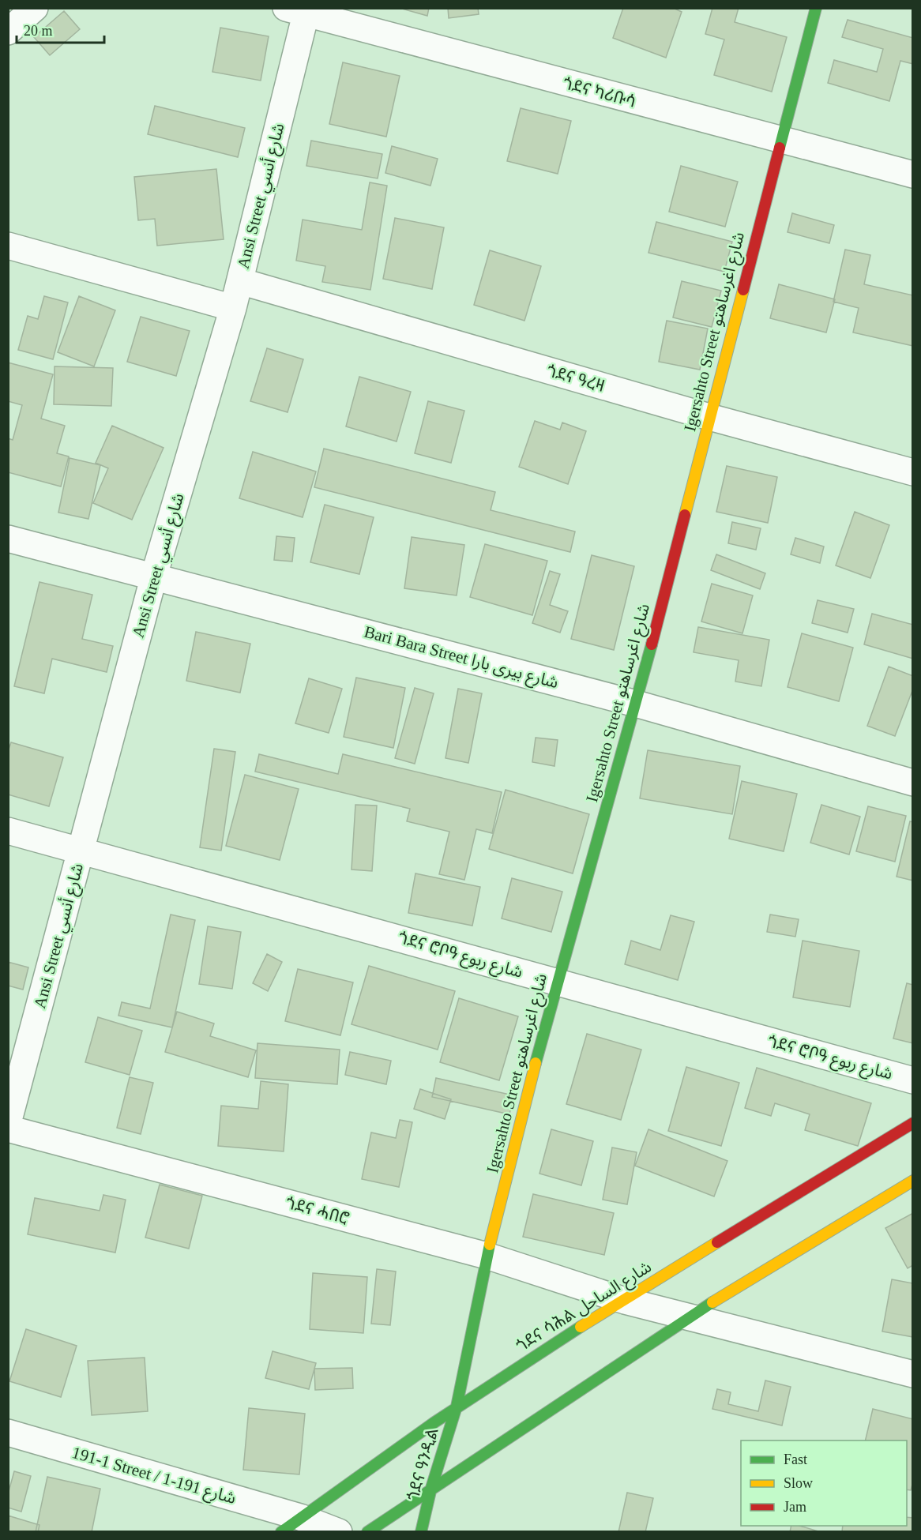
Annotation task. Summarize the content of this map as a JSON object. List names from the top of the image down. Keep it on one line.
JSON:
{"streets":{"main road":["Igersahto Street شارع اغرساهتو","ጎደና ሳሕል شارع الساحل","ጎደና ዓንዲል"],"street":["ጎደና ካሪቡሳ","Ansi Street شارع أنسي","ጎደና ዓረዛ","Bari Bara Street شارع بيرى بارا","ጎደና ሮቦዓ شارع ربوع","ጎደና ሓበሮ","191-1 Street / شارع 191-1"]},"crossings":[["ጎደና ካሪቡሳ","Ansi Street شارع أنسي"],["ጎደና ካሪቡሳ","Igersahto Street شارع اغرساهتو"],["Ansi Street شارع أنسي","ጎደና ዓረዛ"],["Ansi Street شارع أنسي","Bari Bara Street شارع بيرى بارا"],["Ansi Street شارع أنسي","ጎደና ሮቦዓ شارع ربوع"],["Igersahto Street شارع اغرساهتو","ጎደና ዓረዛ"],["Igersahto Street شارع اغرساهتو","Bari Bara Street شارع بيرى بارا"],["Igersahto Street شارع اغرساهتو","ጎደና ሮቦዓ شارع ربوع"],["Igersahto Street شارع اغرساهتو","ጎደና ሓበሮ"],["Igersahto Street شارع اغرساهتو","ጎደና ሳሕል شارع الساحل"],["Igersahto Street شارع اغرساهتو","ጎደና ዓንዲል"],["ጎደና ሓበሮ","ጎደና ሳሕል شارع الساحل"],["ጎደና ሳሕል شارع الساحل","ጎደና ዓንዲል"],["ጎደና ሳሕል شارع الساحل","191-1 Street / شارع 191-1"]],"legend":["Fast","Slow","Jam"],"scale_bar":"20 m"}
